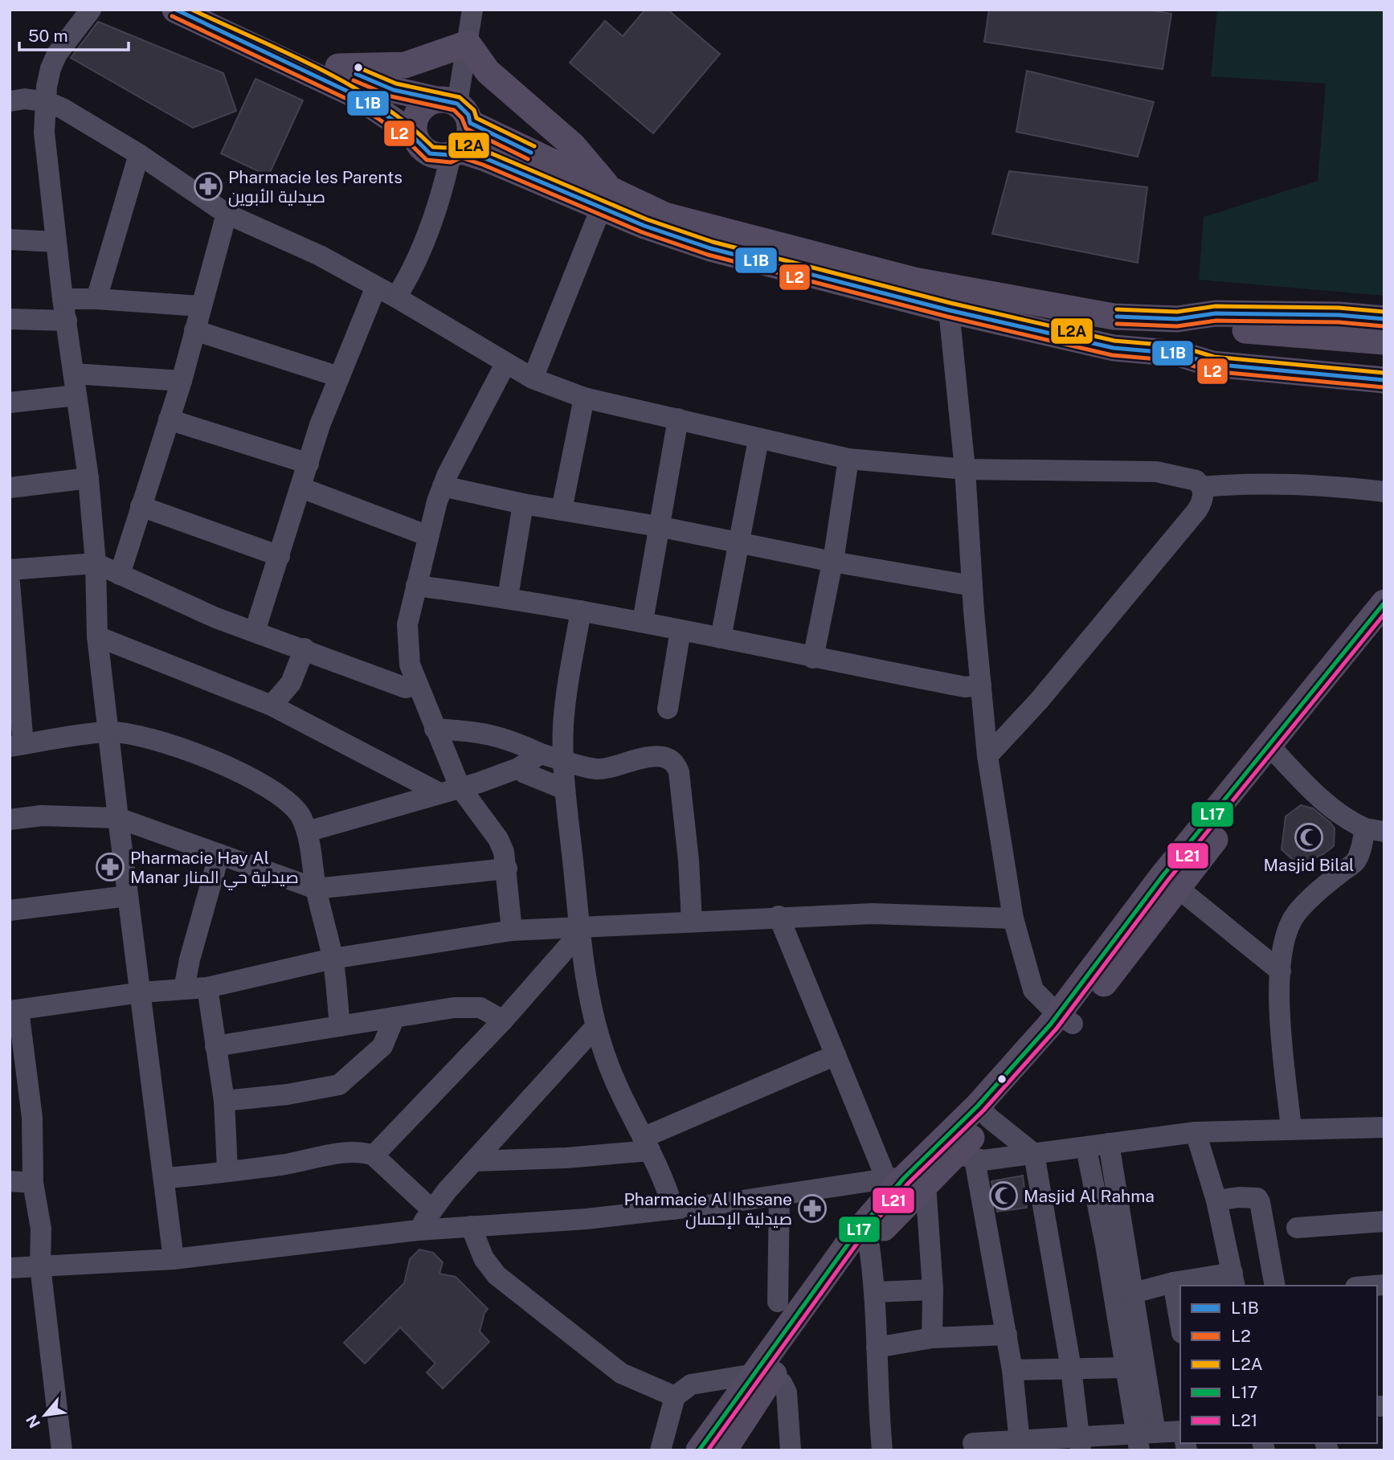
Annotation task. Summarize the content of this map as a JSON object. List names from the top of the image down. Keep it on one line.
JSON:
{"places":{"pharmacy":["Pharmacie les Parents صيدلية الأبوين","Pharmacie Hay Al Manar صيدلية حي المنار","Pharmacie Al Ihssane صيدلية الإحسان"],"mosque":["Masjid Bilal","Masjid Al Rahma"]},"lines":["transit line L1B","transit line L2A","transit line L2","transit line L17","transit line L21"],"legend":["L1B","L2","L2A","L17","L21"],"scale_bar":"50 m","north":"bottom left"}
